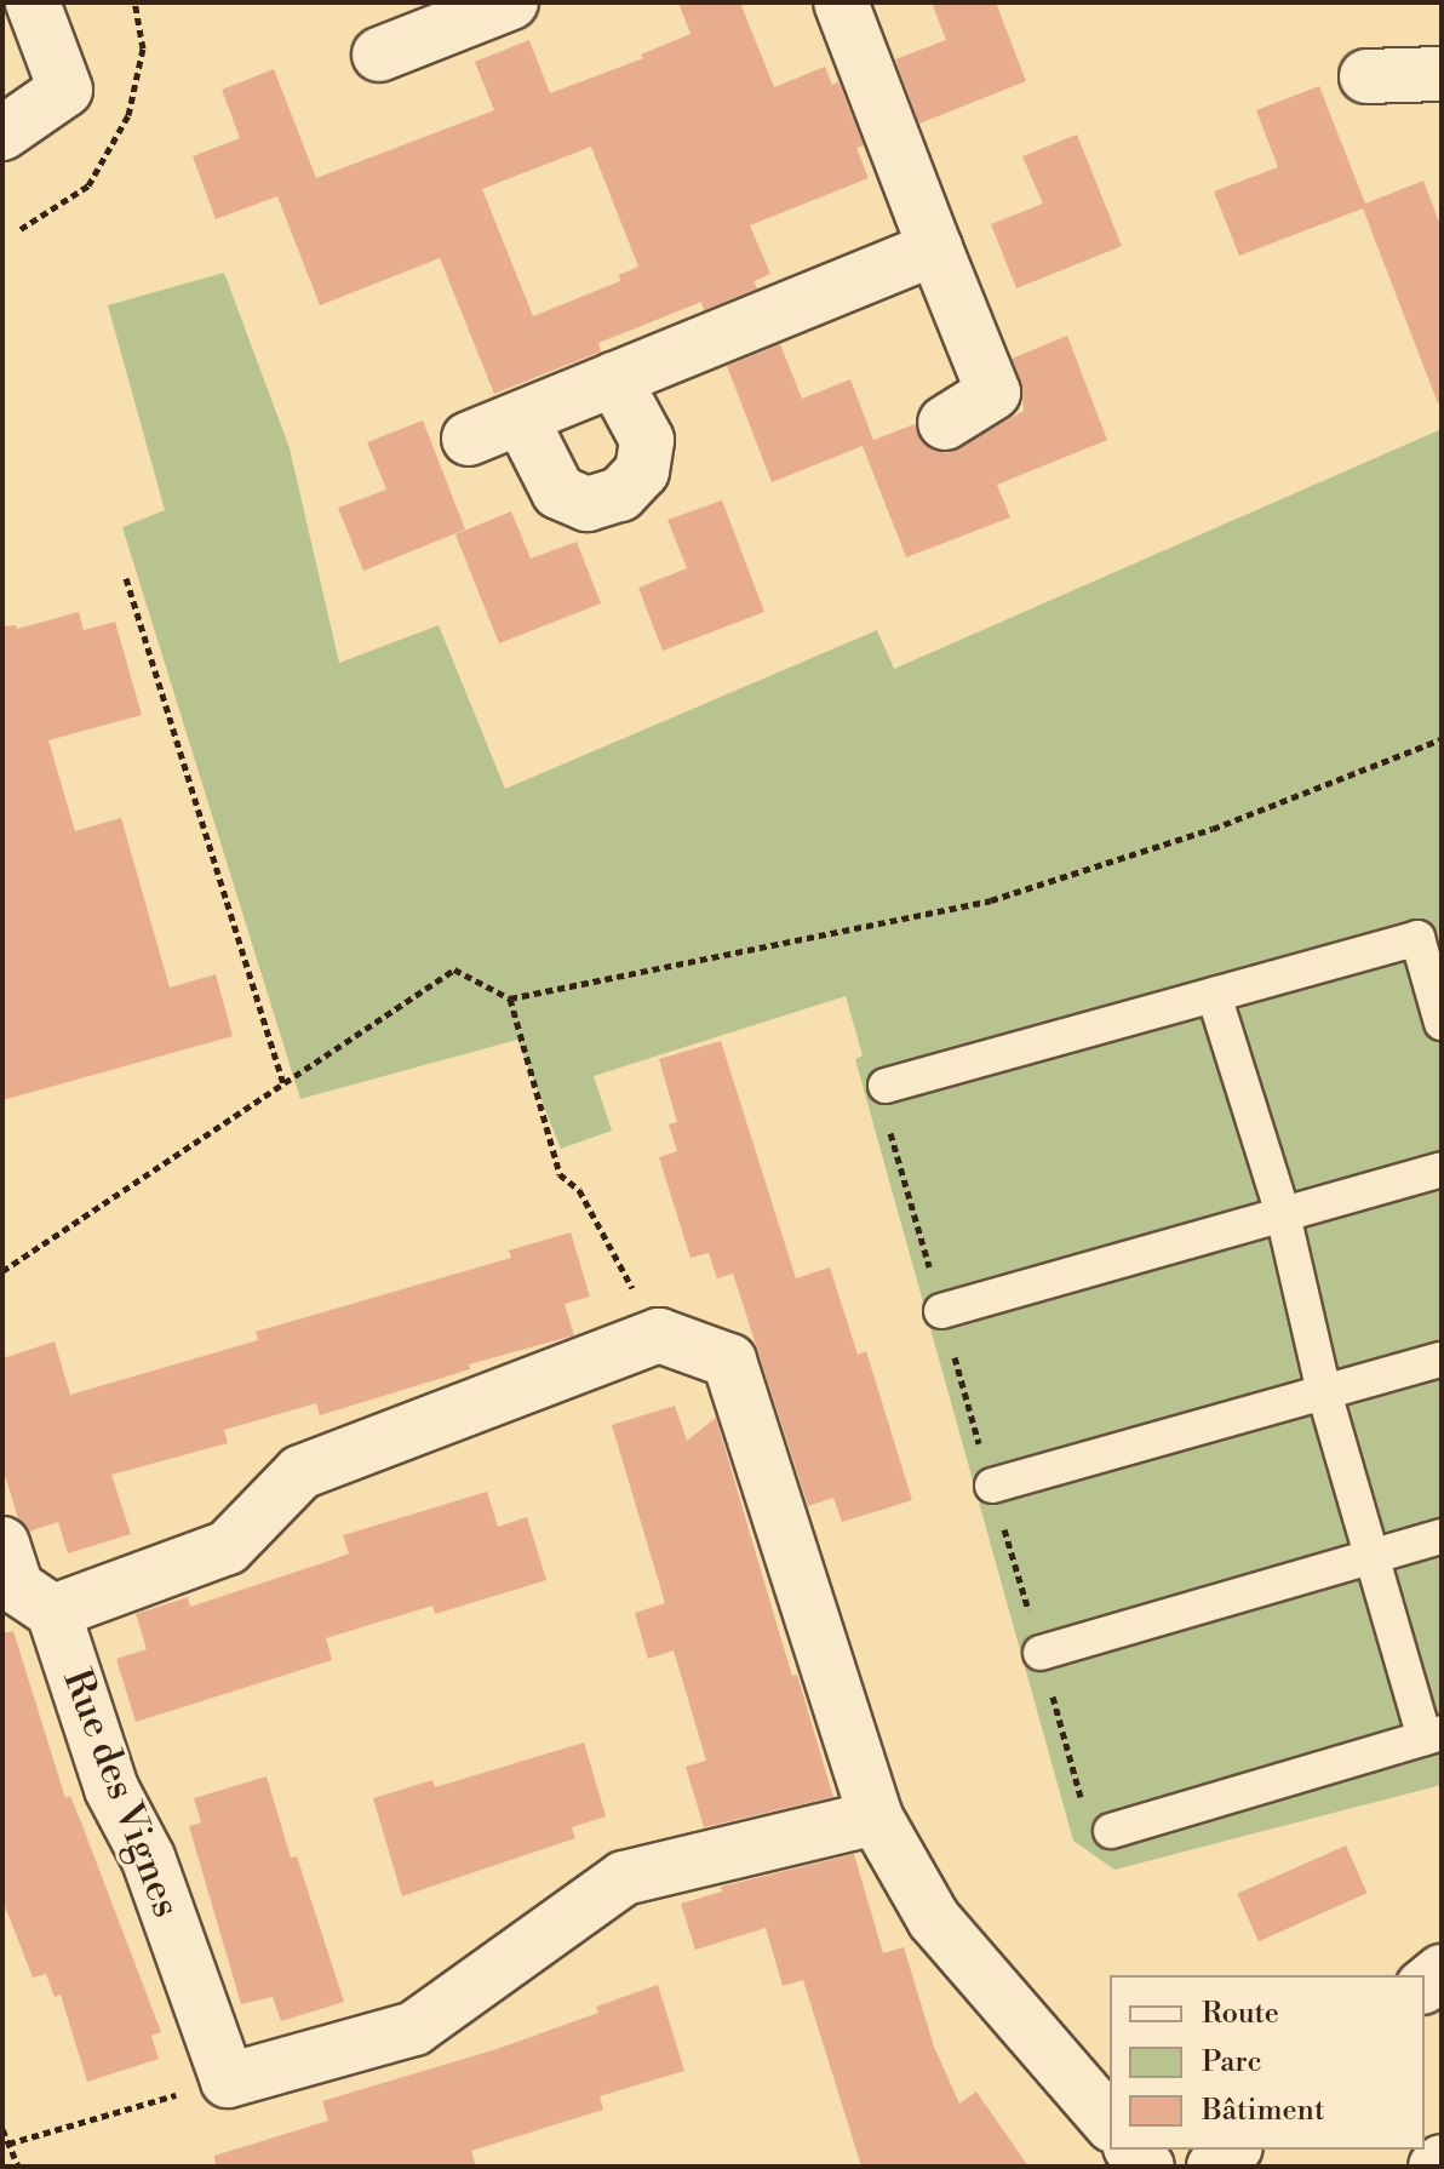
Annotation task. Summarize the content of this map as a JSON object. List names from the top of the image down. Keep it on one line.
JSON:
{"streets":{"street":["Rue des Vignes"]},"legend":["Route","Parc","Bâtiment"]}
